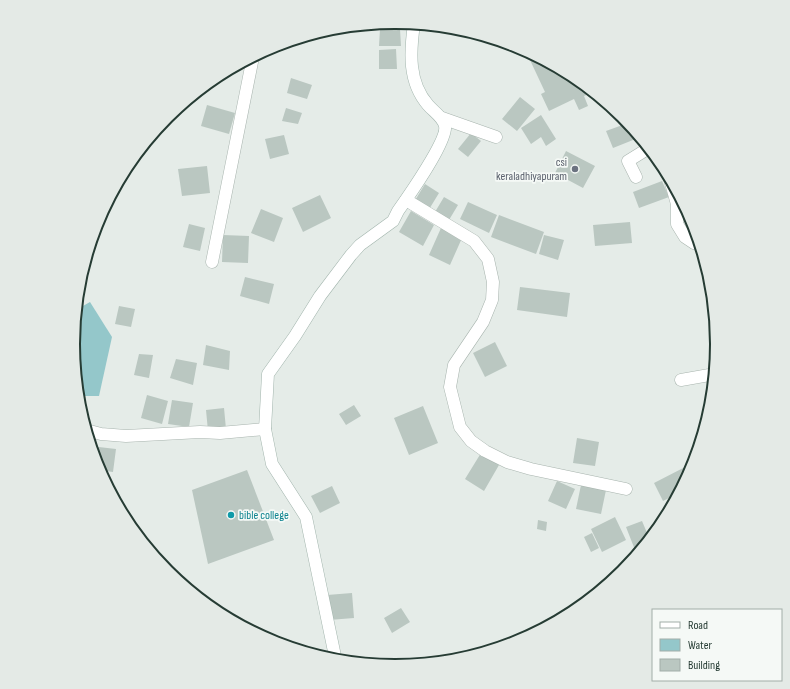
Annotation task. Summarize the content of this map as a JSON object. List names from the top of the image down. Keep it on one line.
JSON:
{"places":["csi keraladhiyapuram","bible college"],"legend":["Road","Water","Building"]}
